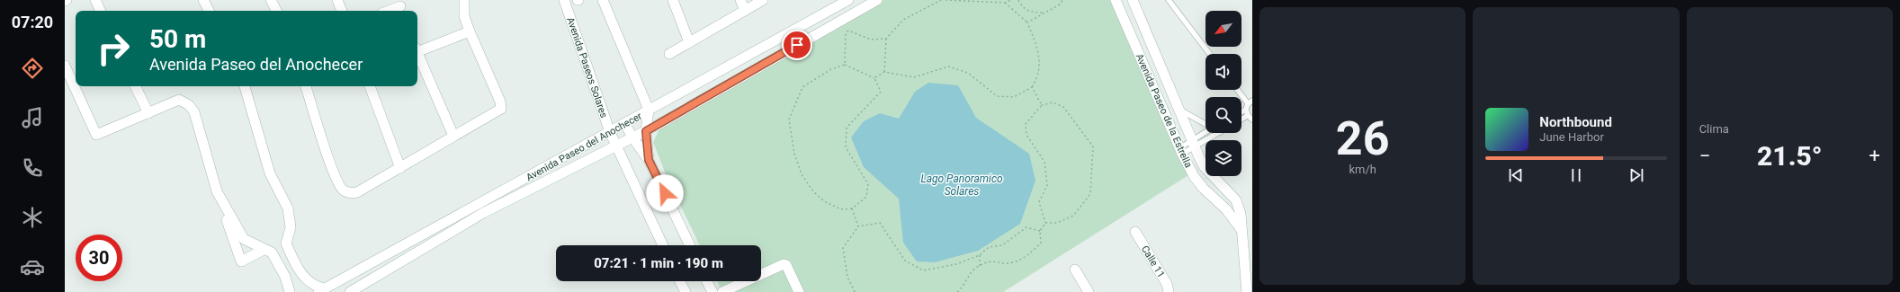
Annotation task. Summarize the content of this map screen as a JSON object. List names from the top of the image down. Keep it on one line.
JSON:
{"streets":{"street":["Avenida Paseos Solares","Avenida Paseo de la Estrella","Avenida Paseo del Anochecer","Calle 11"]},"crossings":[["Avenida Paseos Solares","Avenida Paseo del Anochecer"]],"water":["Lago Panoramico Solares"],"north":"bottom left","page":{"tabs":"07:20","tile":[["26","km/h"],"Clima"],"turn":["50 m","Avenida Paseo del Anochecer"],"song":["Northbound","June Harbor"],"heat":["−","21.5°","+"],"limit":"30","trip":"07:21 · 1 min · 190 m"}}
